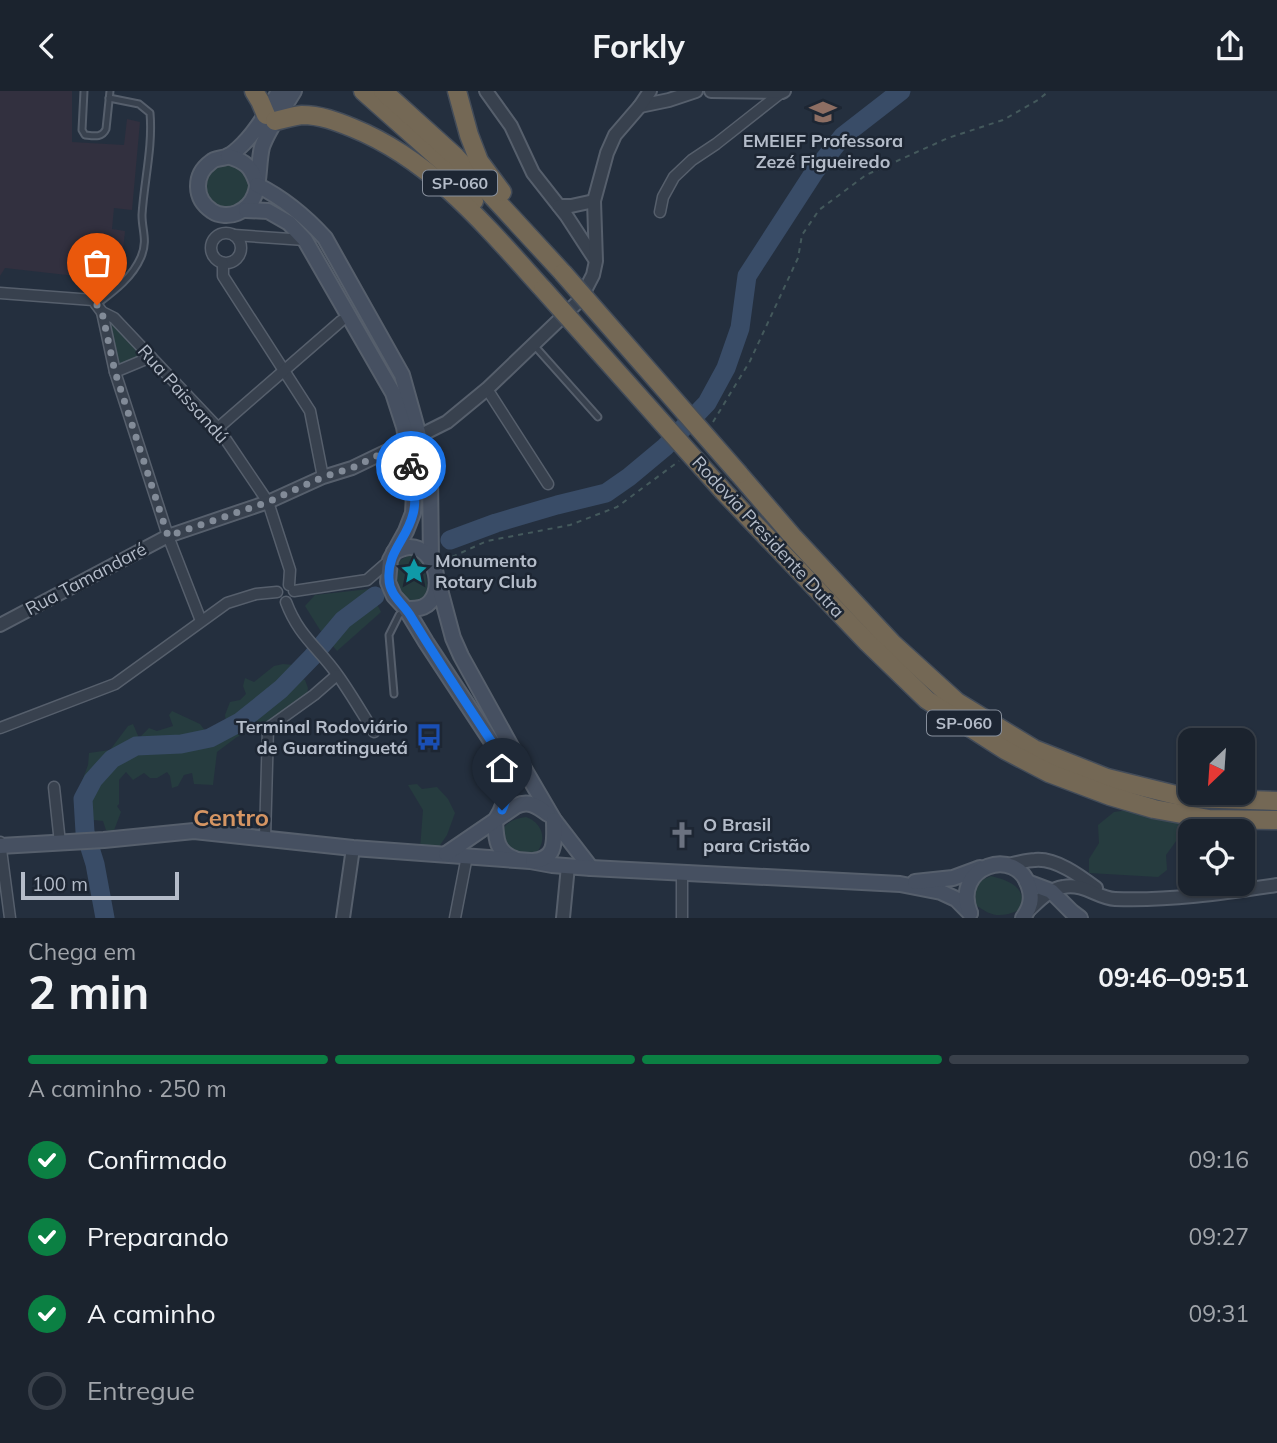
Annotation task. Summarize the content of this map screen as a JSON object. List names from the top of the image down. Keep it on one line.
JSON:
{"streets":{"highway":["SP-060","Rodovia Presidente Dutra"],"street":["Rua Paissandú","Rua Tamandaré"]},"crossings":[["Rua Paissandú","Rua Tamandaré"]],"districts":["Centro"],"places":{"school or university":["EMEIEF Professora Zezé Figueiredo"],"place":["Monumento Rotary Club"],"bus stop":["Terminal Rodoviário de Guaratinguetá"],"church":["O Brasil para Cristão"]},"scale_bar":"100 m","north":"bottom left","page":{"header":"Forkly","scale":"100 m","heading":["2 min","Chega em","09:46–09:51"],"bar":"A caminho · 250 m","list":[["Confirmado","09:16"],["Preparando","09:27"],["A caminho","09:31"],"Entregue"]}}
